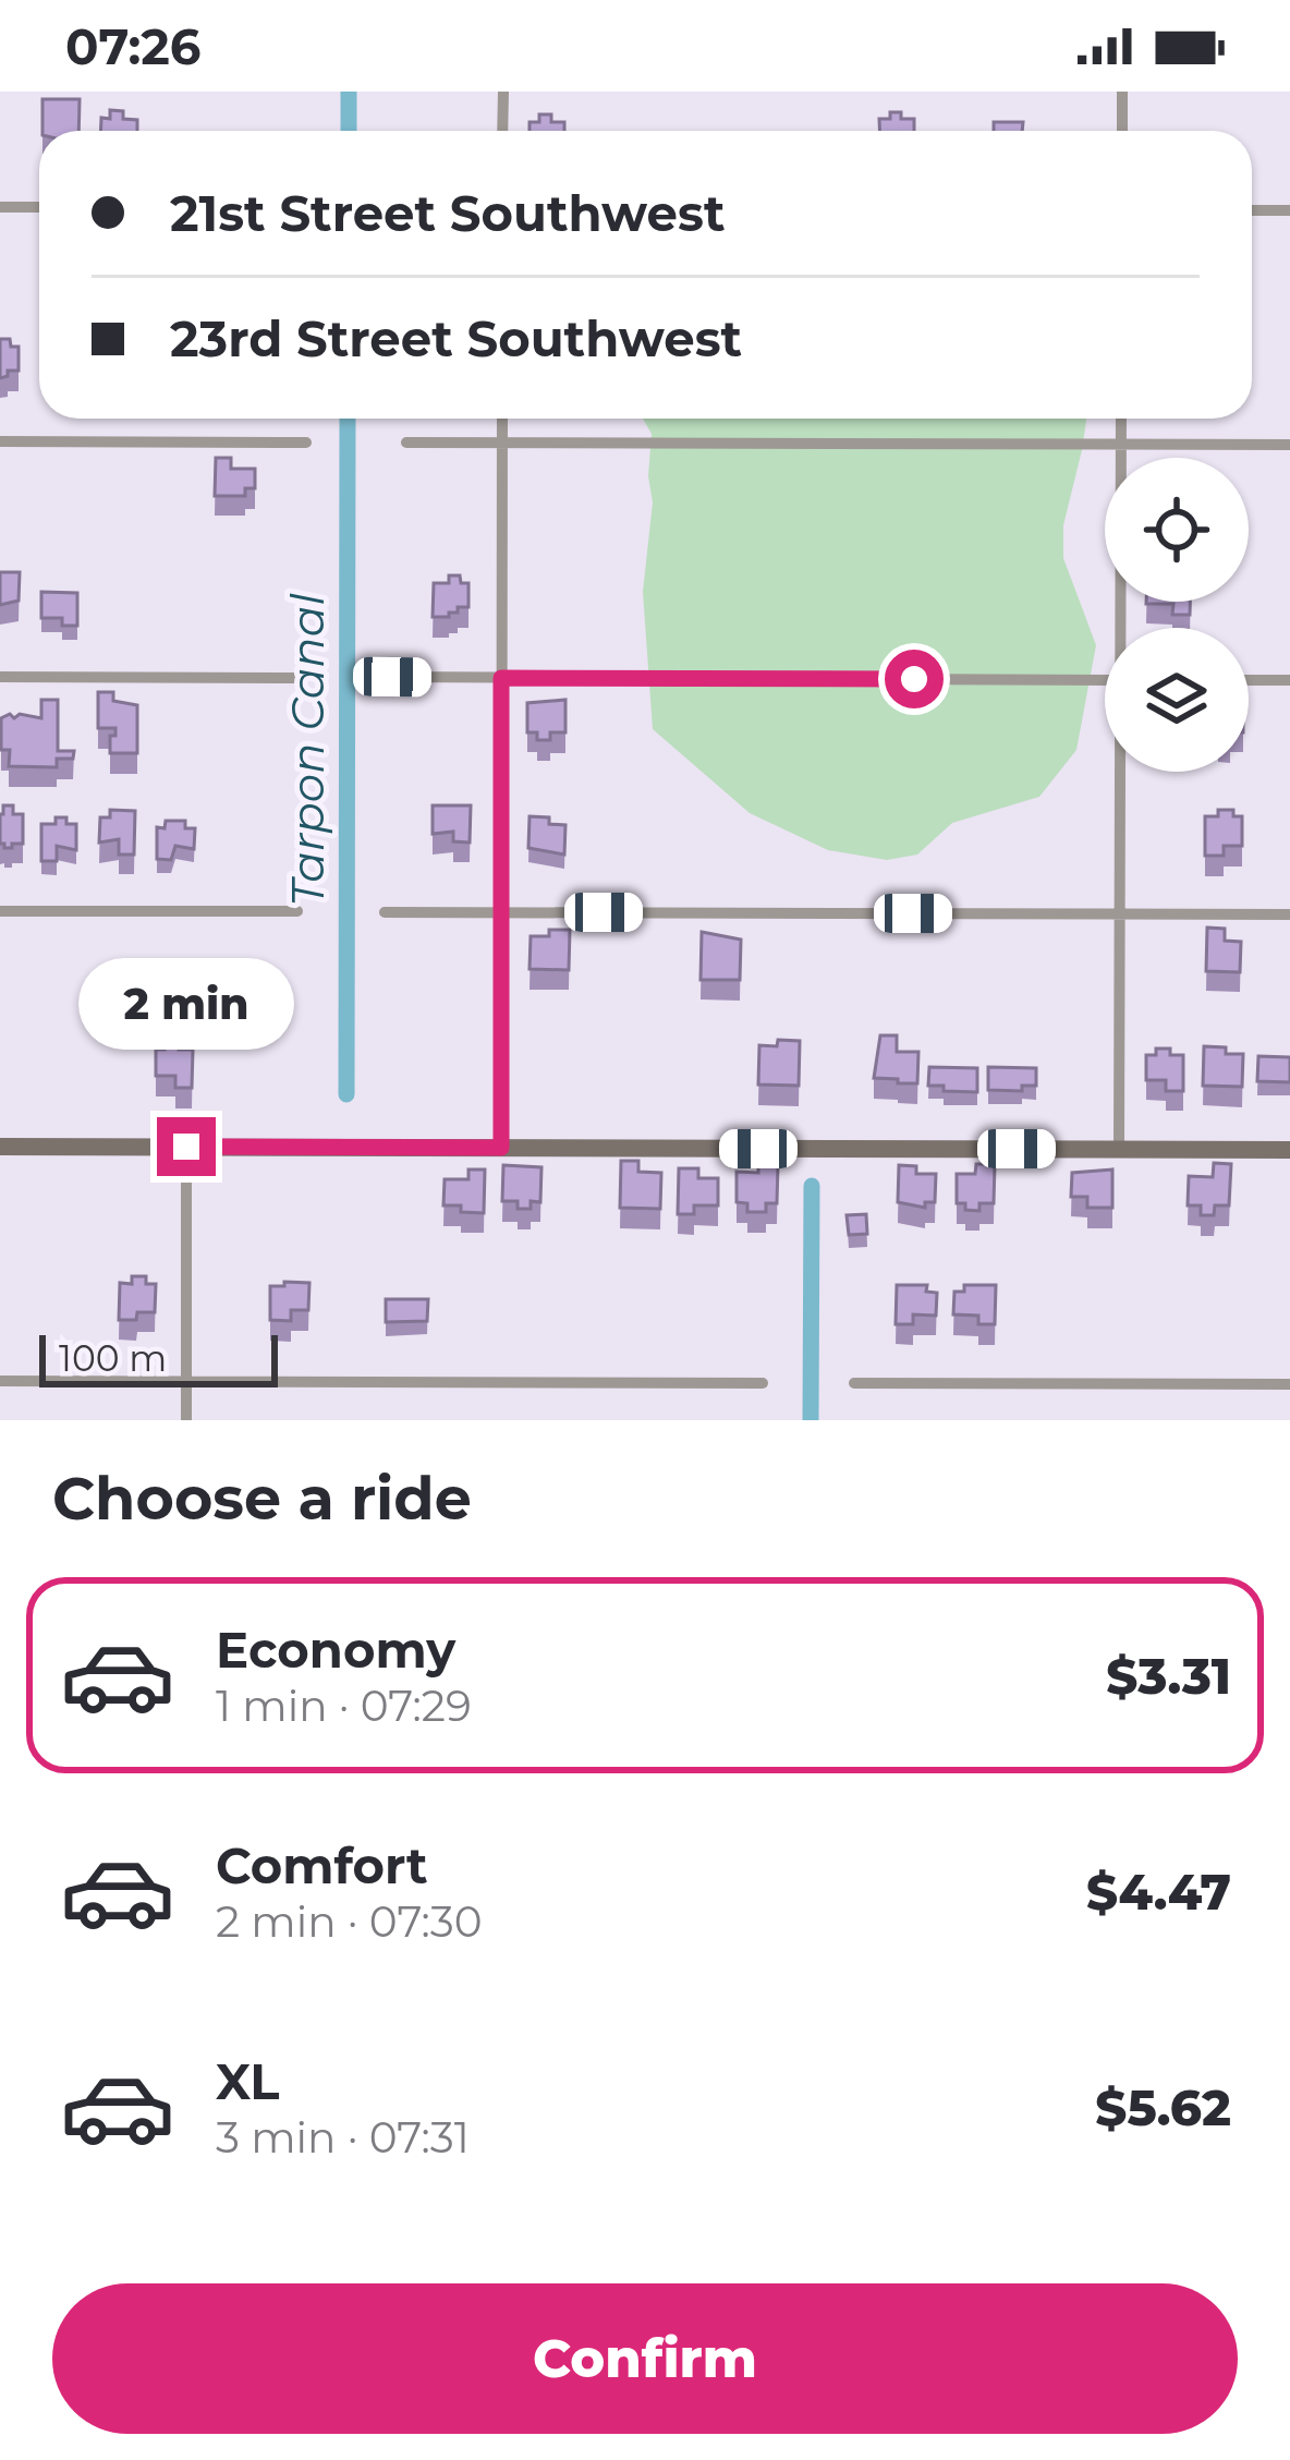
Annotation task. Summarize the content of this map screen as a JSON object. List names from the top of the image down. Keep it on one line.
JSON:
{"water":["Tarpon Canal"],"scale_bar":"100 m","page":{"status":"07:26","banner":["21st Street Southwest","23rd Street Southwest"],"bubble":"2 min","scale":"100 m","heading":"Choose a ride","list":[{"name":"Economy","note":"1 min · 07:29","value":"$3.31"},{"name":"Comfort","note":"2 min · 07:30","value":"$4.47"},{"name":"XL","note":"3 min · 07:31","value":"$5.62"}],"buttons":"Confirm"}}
